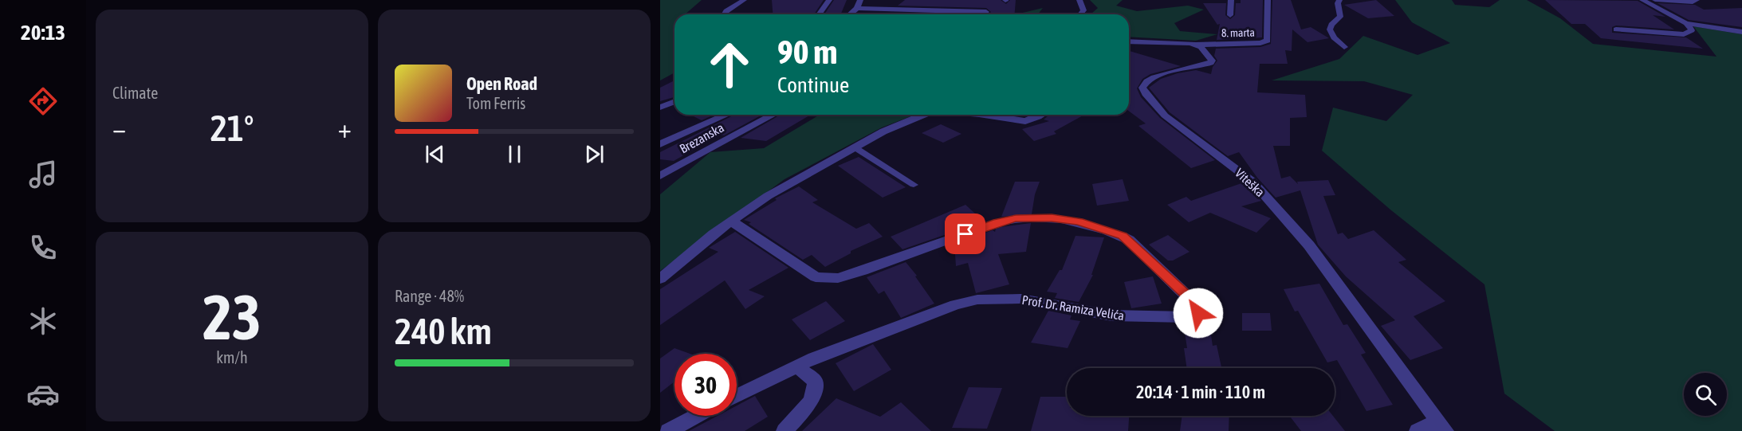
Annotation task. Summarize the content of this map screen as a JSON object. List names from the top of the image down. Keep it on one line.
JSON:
{"streets":{"street":["8. marta","Brezanska","Viteška","Prof. Dr. Ramiza Velića"]},"crossings":[["8. marta","Viteška"]],"page":{"tabs":"20:13","tile":["Climate",["23","km/h"],["Range · 48%","240 km"]],"turn":["90 m","Continue"],"song":["Open Road","Tom Ferris"],"heat":["−","21°","+"],"limit":"30","trip":"20:14 · 1 min · 110 m"}}
